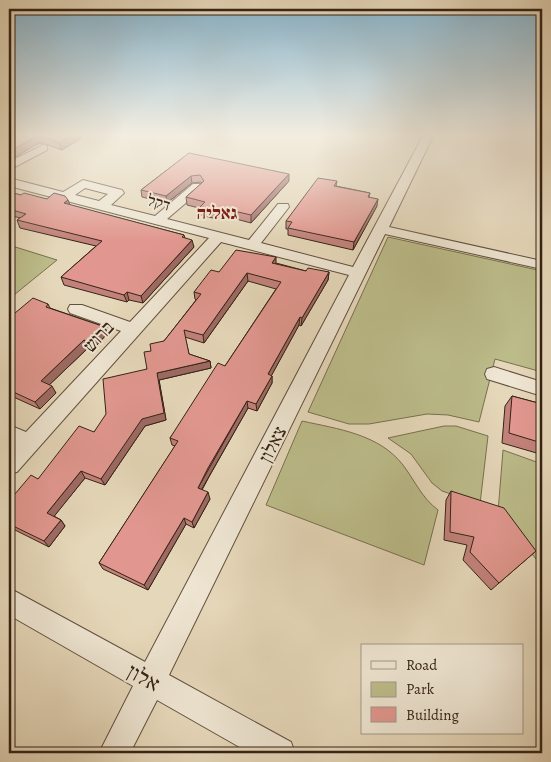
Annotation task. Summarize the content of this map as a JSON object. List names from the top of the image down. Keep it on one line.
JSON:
{"streets":{"street":["דקל","ברוש","צאלון","אלון"]},"crossings":[["דקל","ברוש"],["דקל","צאלון"],["צאלון","אלון"]],"districts":["גאליה"],"legend":["Road","Park","Building"]}
